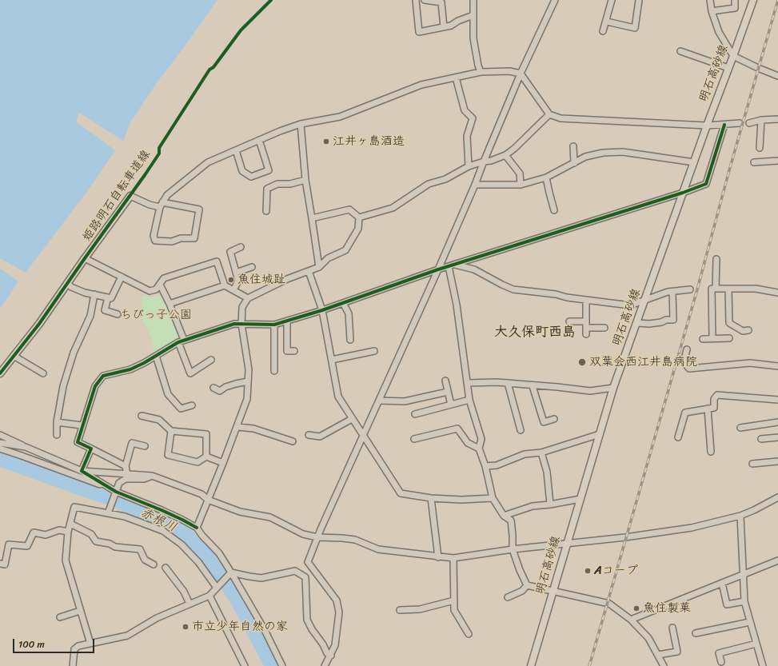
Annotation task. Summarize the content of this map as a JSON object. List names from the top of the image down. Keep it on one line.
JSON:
{"streets":{"main road":["明石高砂線","姫路明石自転車道線"]},"districts":["大久保町西島"],"water":["赤根川"],"parks":["ちびっ子公園"],"places":["江井ヶ島酒造","魚住城趾","双葉会西江井島病院","Aコープ","魚住製菓","市立少年自然の家"],"scale_bar":"100 m"}
